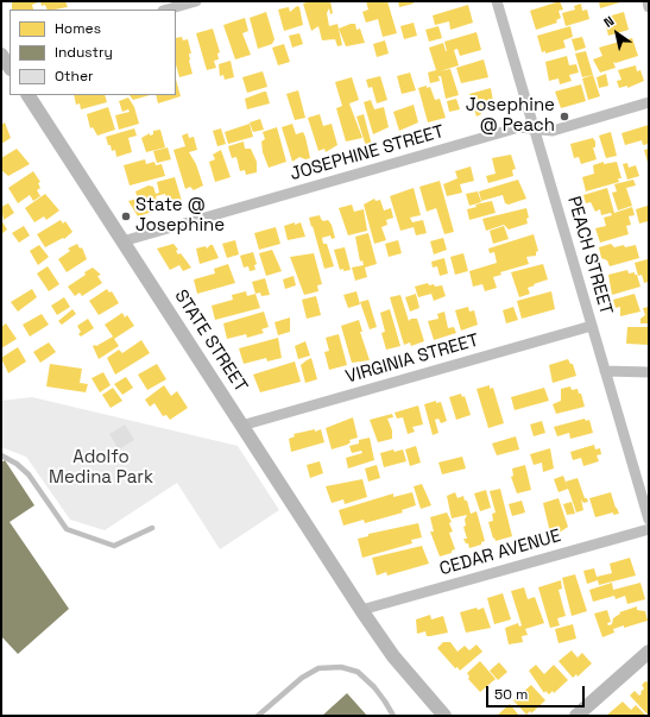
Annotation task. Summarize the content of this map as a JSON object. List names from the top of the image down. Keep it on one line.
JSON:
{"streets":{"main road":["STATE STREET"],"street":["JOSEPHINE STREET","PEACH STREET","VIRGINIA STREET","CEDAR AVENUE"]},"crossings":[["JOSEPHINE STREET","PEACH STREET"],["JOSEPHINE STREET","STATE STREET"],["PEACH STREET","VIRGINIA STREET"],["STATE STREET","VIRGINIA STREET"],["STATE STREET","CEDAR AVENUE"]],"parks":["Adolfo Medina Park"],"places":["Josephine @ Peach","State @ Josephine"],"legend":["Homes","Industry","Other"],"scale_bar":"50 m","north":"top left"}
